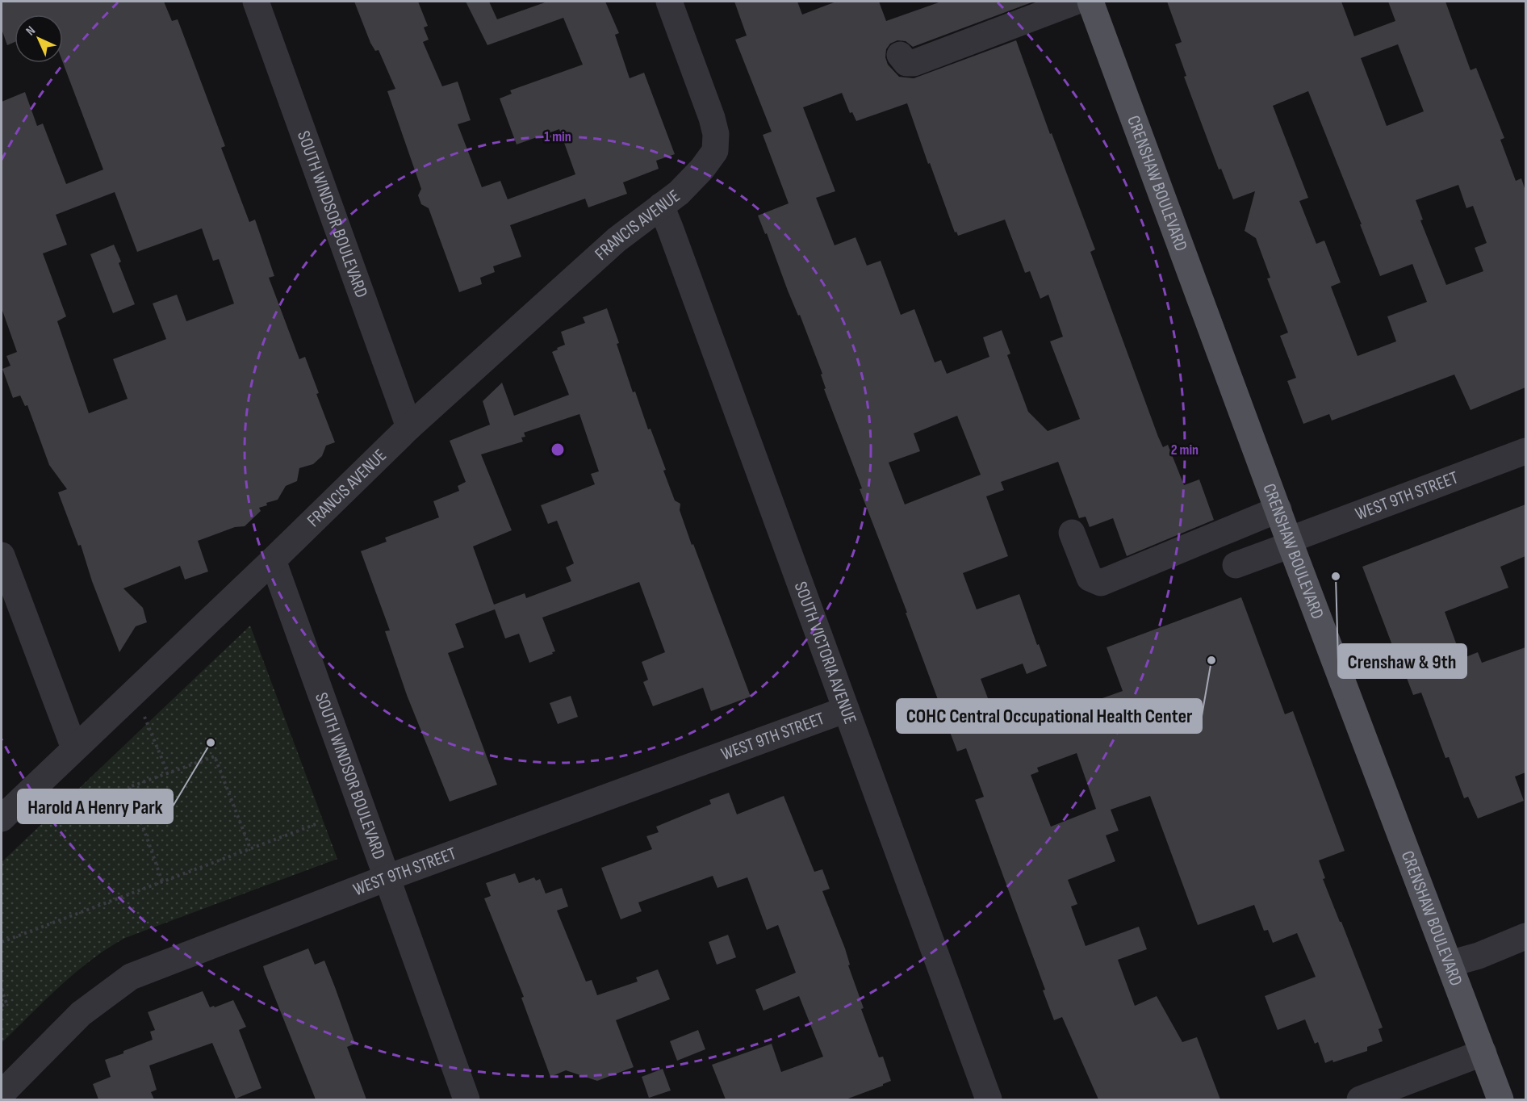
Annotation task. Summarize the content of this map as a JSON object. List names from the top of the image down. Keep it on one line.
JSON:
{"streets":{"main road":["CRENSHAW BOULEVARD"],"street":["SOUTH WINDSOR BOULEVARD","FRANCIS AVENUE","WEST 9TH STREET","SOUTH VICTORIA AVENUE"]},"crossings":[["CRENSHAW BOULEVARD","WEST 9TH STREET"],["SOUTH WINDSOR BOULEVARD","FRANCIS AVENUE"],["SOUTH WINDSOR BOULEVARD","WEST 9TH STREET"],["FRANCIS AVENUE","SOUTH VICTORIA AVENUE"],["WEST 9TH STREET","SOUTH VICTORIA AVENUE"]],"places":["Crenshaw & 9th","COHC Central Occupational Health Center","Harold A Henry Park"],"north":"top left","rings":["1 min","2 min"]}
